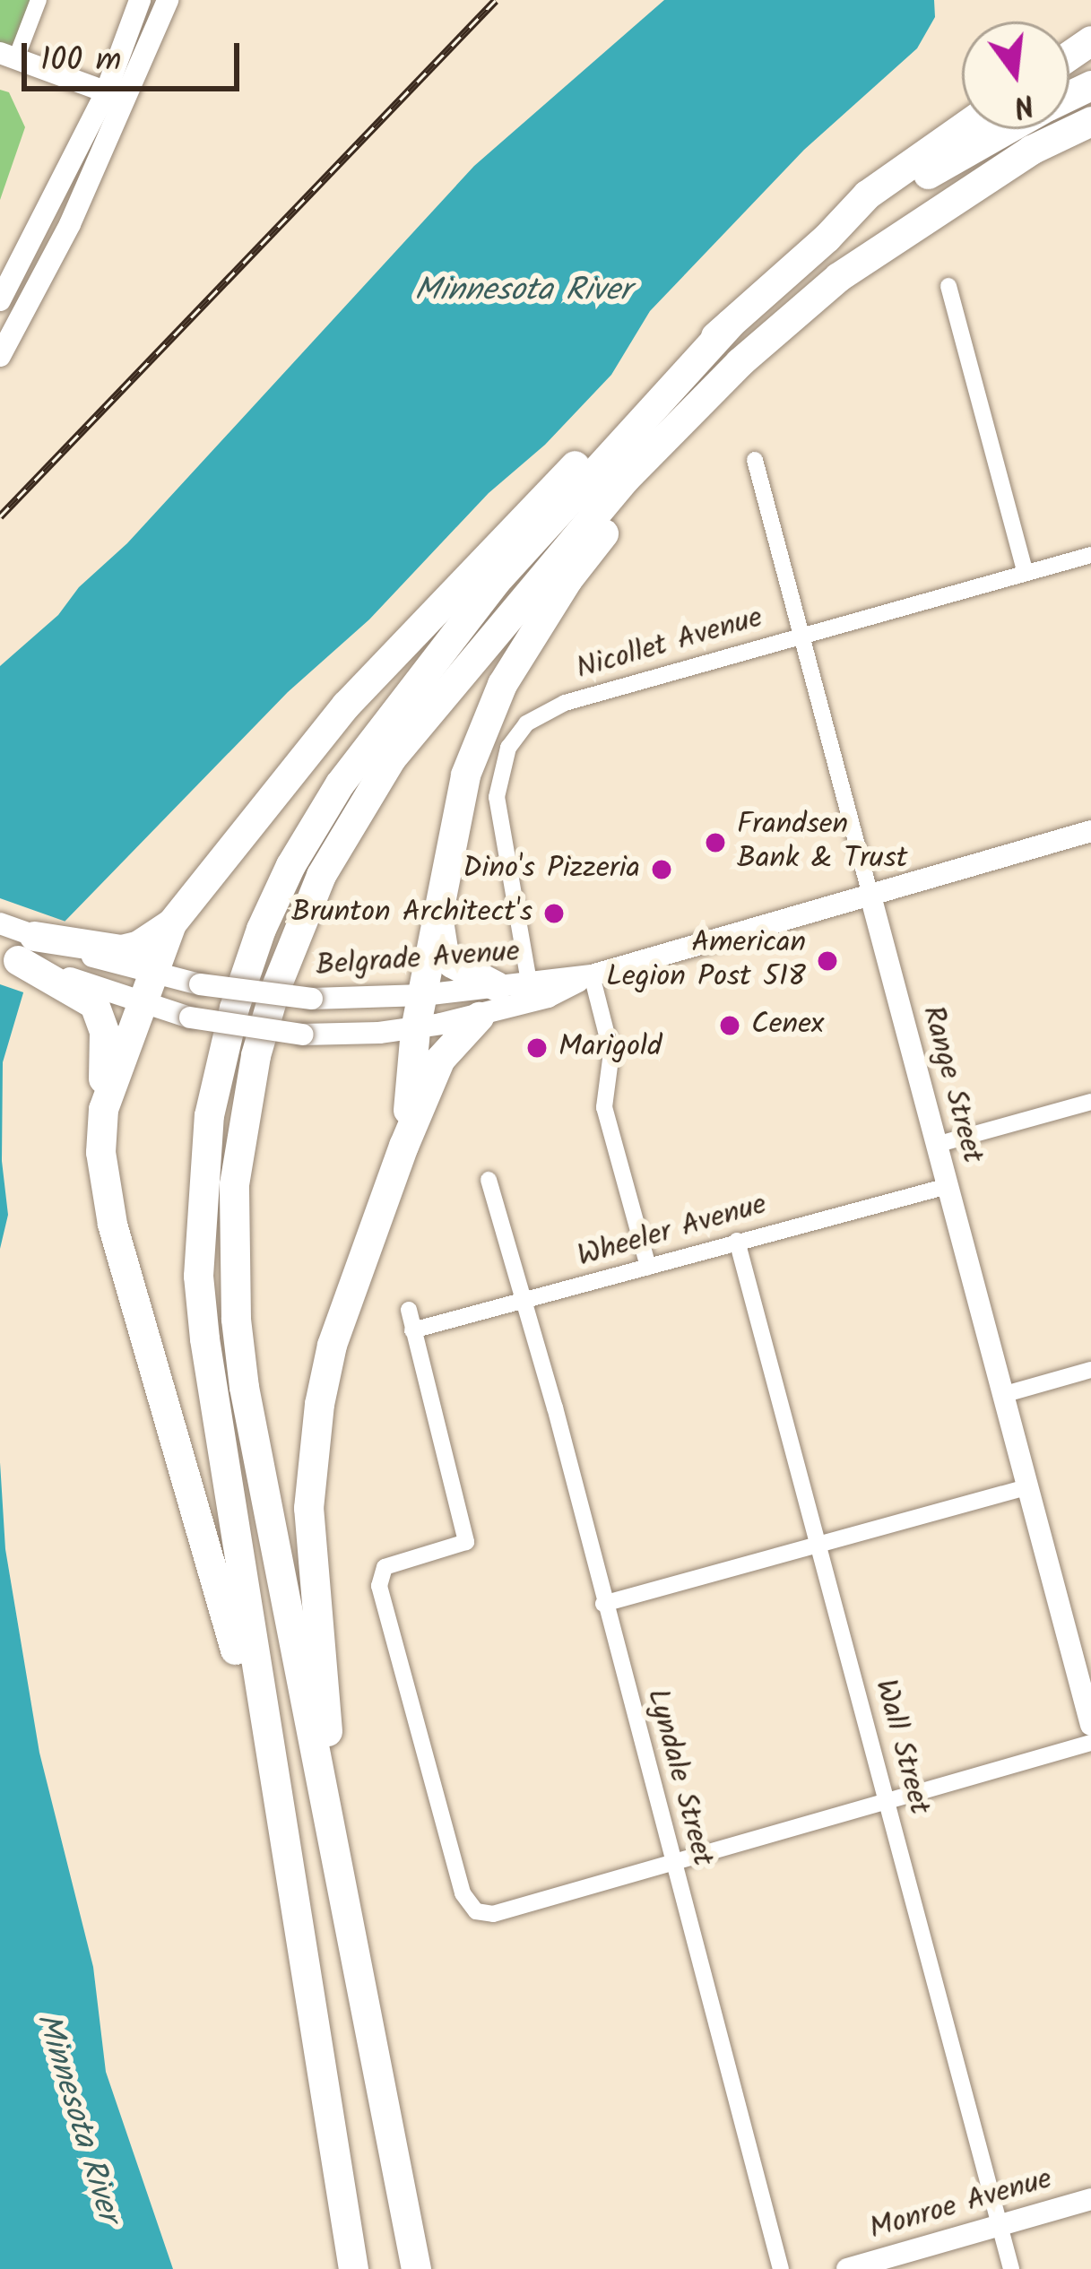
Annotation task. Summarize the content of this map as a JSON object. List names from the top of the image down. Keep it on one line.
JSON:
{"streets":{"main road":["Belgrade Avenue","Range Street","Monroe Avenue"],"street":["Nicollet Avenue","Wheeler Avenue","Wall Street","Lyndale Street"]},"crossings":[["Nicollet Avenue","Belgrade Avenue"],["Nicollet Avenue","Range Street"],["Belgrade Avenue","Range Street"],["Range Street","Wheeler Avenue"],["Wheeler Avenue","Wall Street"],["Wheeler Avenue","Lyndale Street"],["Wall Street","Monroe Avenue"]],"water":["Minnesota River"],"places":["Frandsen Bank & Trust","Dino's Pizzeria","Brunton Architect's","American Legion Post 518","Cenex","Marigold"],"scale_bar":"100 m","north":"bottom"}
